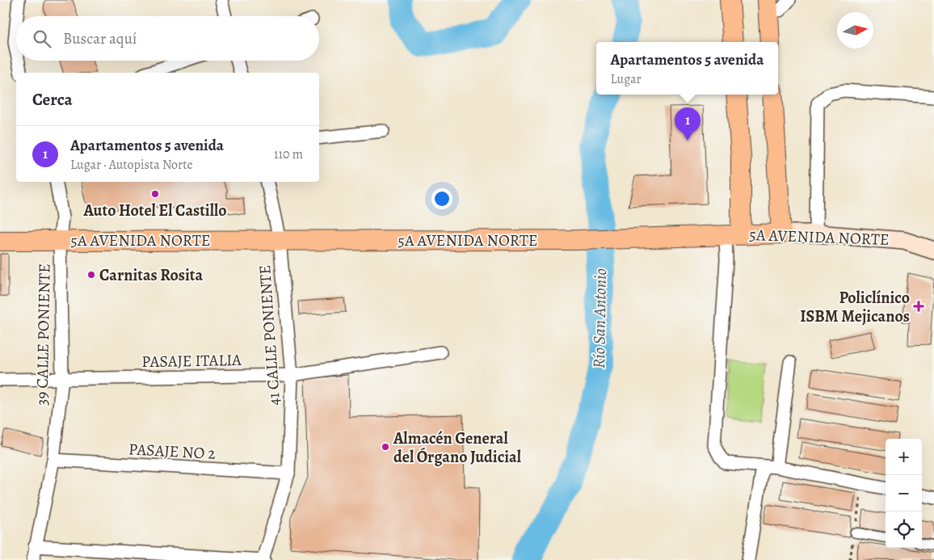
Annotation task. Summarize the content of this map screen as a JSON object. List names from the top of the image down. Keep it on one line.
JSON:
{"streets":{"main road":["5A AVENIDA NORTE"],"street":["39 CALLE PONIENTE","41 CALLE PONIENTE","PASAJE ITALIA","PASAJE NO 2"]},"crossings":[["5A AVENIDA NORTE","39 CALLE PONIENTE"],["5A AVENIDA NORTE","41 CALLE PONIENTE"],["39 CALLE PONIENTE","PASAJE ITALIA"],["39 CALLE PONIENTE","PASAJE NO 2"],["41 CALLE PONIENTE","PASAJE ITALIA"],["41 CALLE PONIENTE","PASAJE NO 2"]],"water":["Río San Antonio"],"places":{"other":["Auto Hotel El Castillo","Carnitas Rosita","Almacén General del Órgano Judicial"],"health":["Policlínico ISBM Mejicanos"]},"north":"right","page":{"search":"Buscar aquí","popup":["Apartamentos 5 avenida","Lugar"],"heading":"Cerca","pins":"1","list":[{"mark":"1","name":"Apartamentos 5 avenida","note":"Lugar · Autopista Norte","value":"110 m"}],"map_buttons":["+","−"]}}
